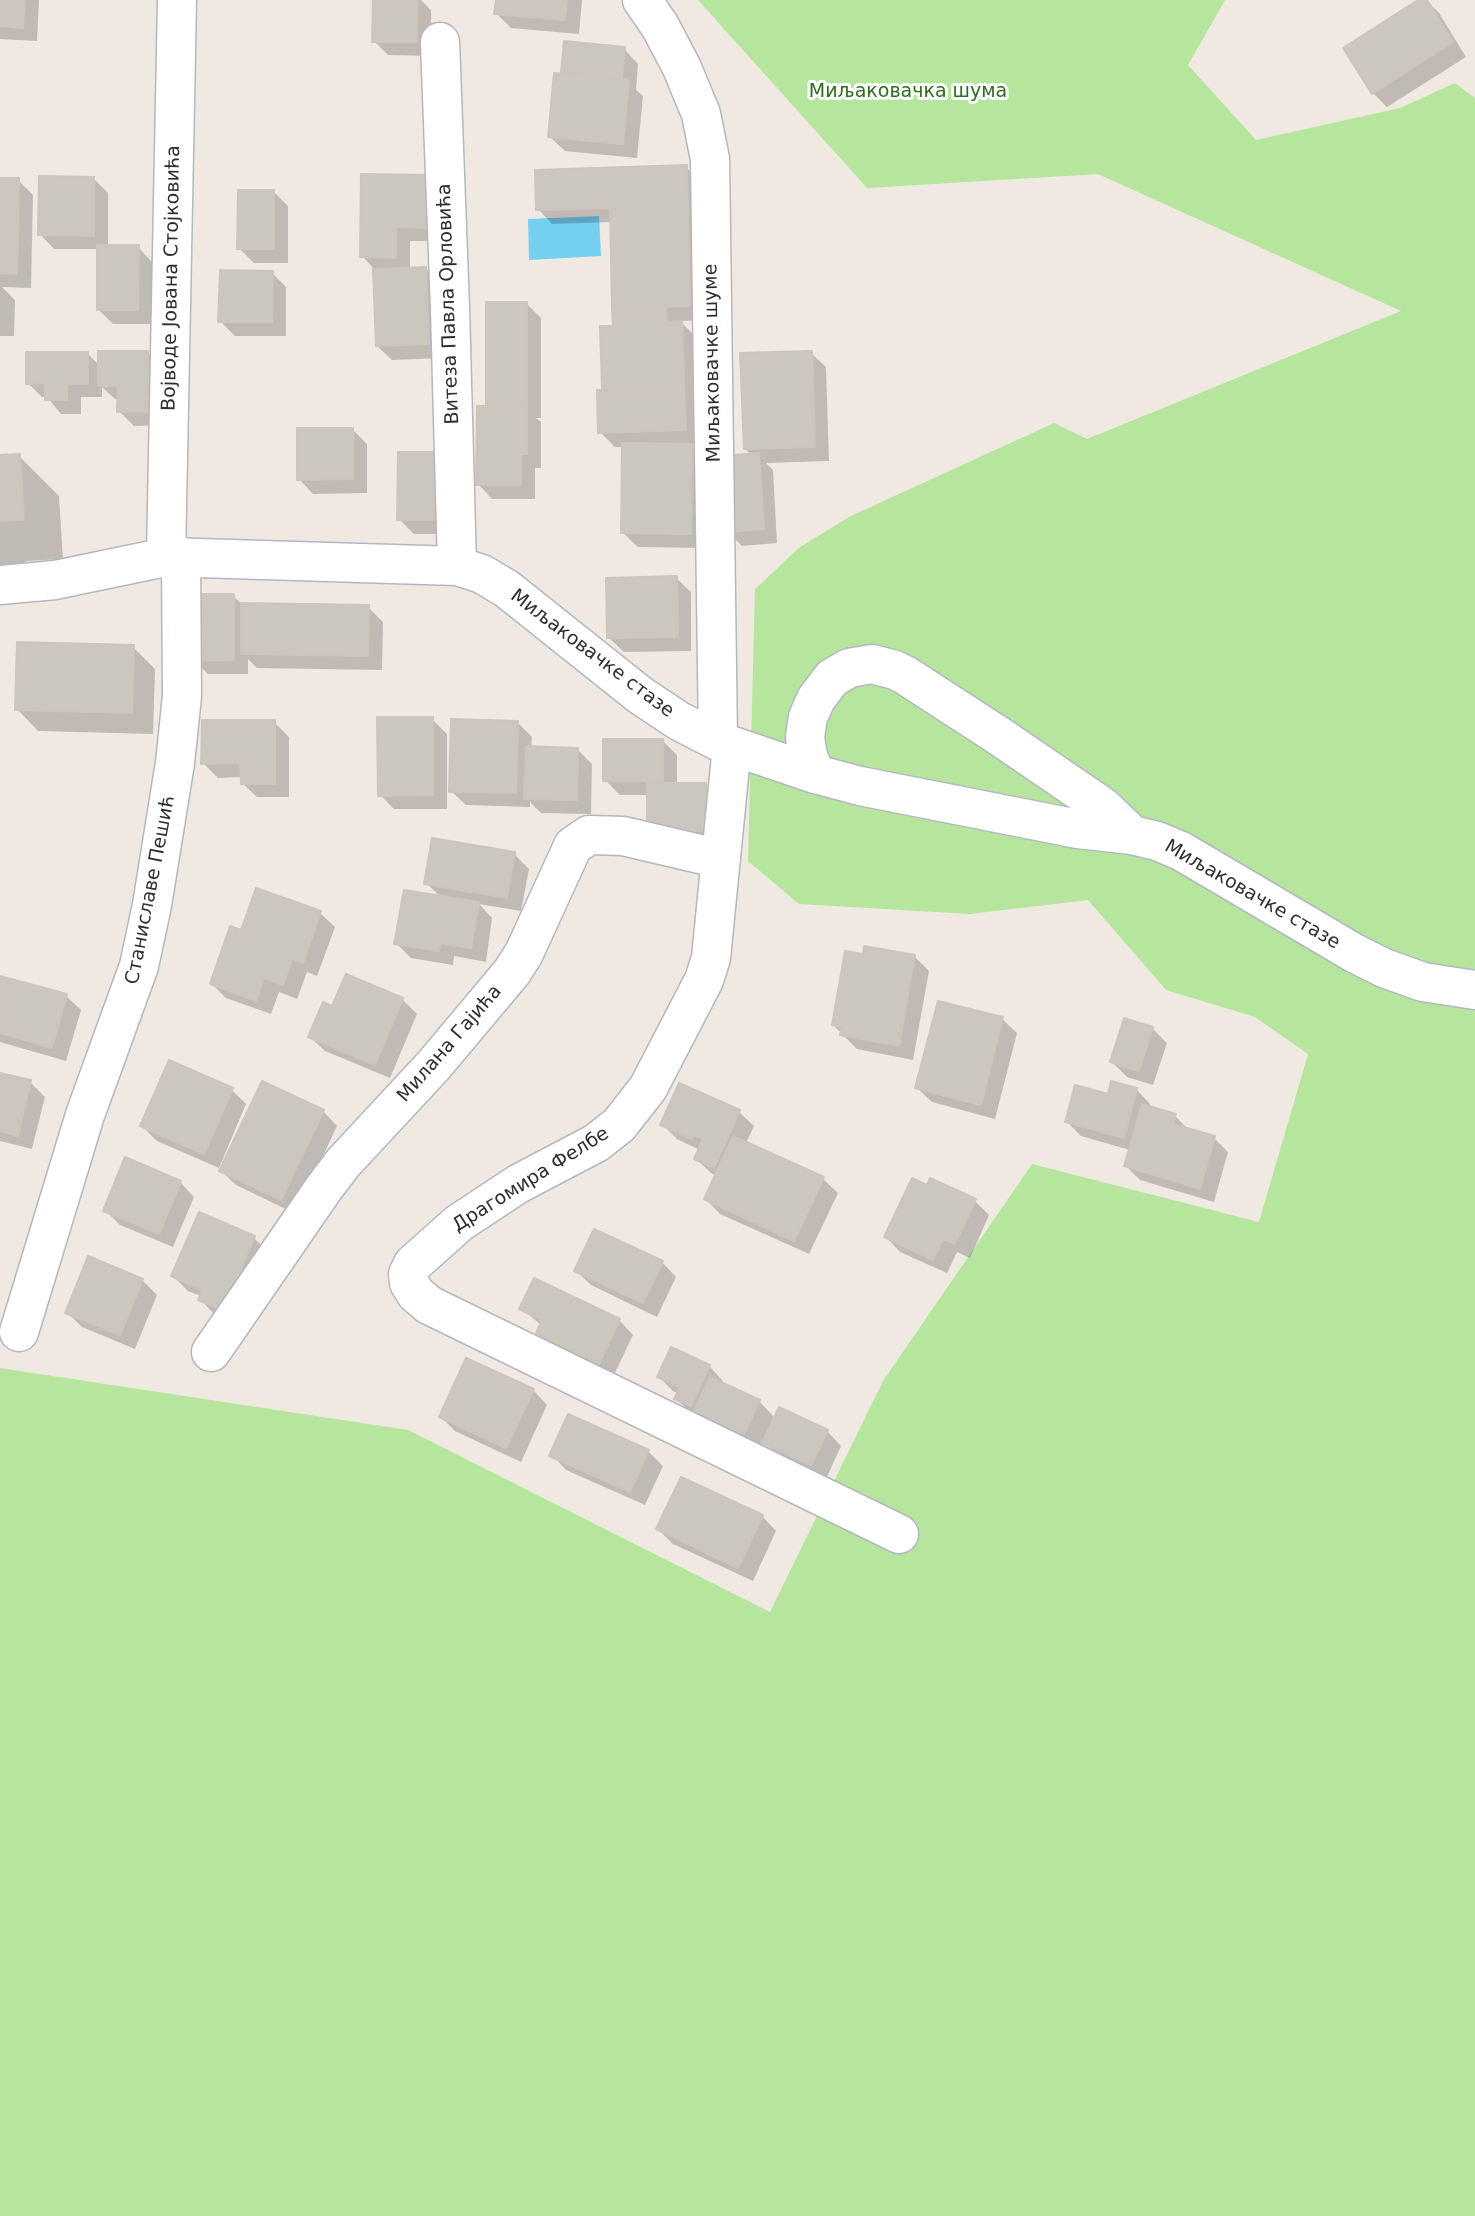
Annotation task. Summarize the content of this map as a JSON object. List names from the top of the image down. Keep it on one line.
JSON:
{"streets":{"street":["Војводе Јована Стојковића","Витеза Павла Орловића","Миљаковачке шуме","Миљаковачке стазе","Станиславе Пешић","Милана Гајића","Драгомира Фелбе"]},"crossings":[["Војводе Јована Стојковића","Миљаковачке стазе"],["Војводе Јована Стојковића","Станиславе Пешић"],["Витеза Павла Орловића","Миљаковачке стазе"],["Миљаковачке шуме","Миљаковачке стазе"],["Миљаковачке шуме","Драгомира Фелбе"],["Миљаковачке стазе","Станиславе Пешић"],["Миљаковачке стазе","Драгомира Фелбе"],["Милана Гајића","Драгомира Фелбе"]],"parks":["Миљаковачка шума"]}
